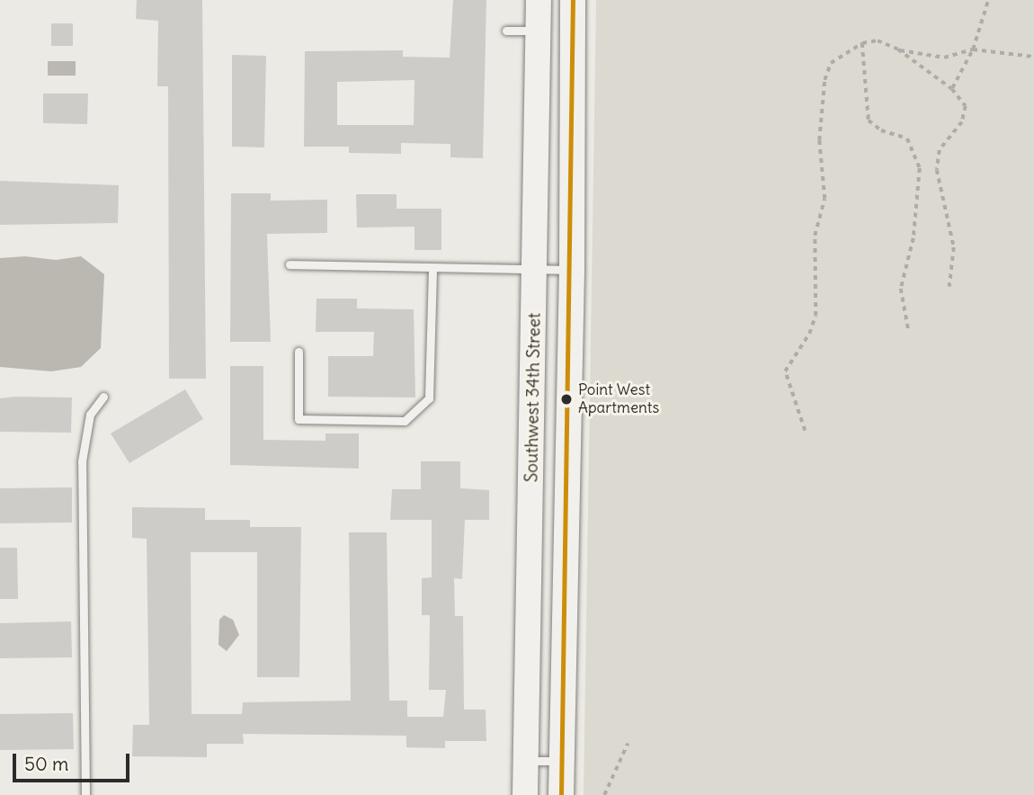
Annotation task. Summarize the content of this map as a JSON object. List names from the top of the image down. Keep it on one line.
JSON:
{"streets":{"main road":["Southwest 34th Street"]},"places":["Point West Apartments"],"scale_bar":"50 m"}
